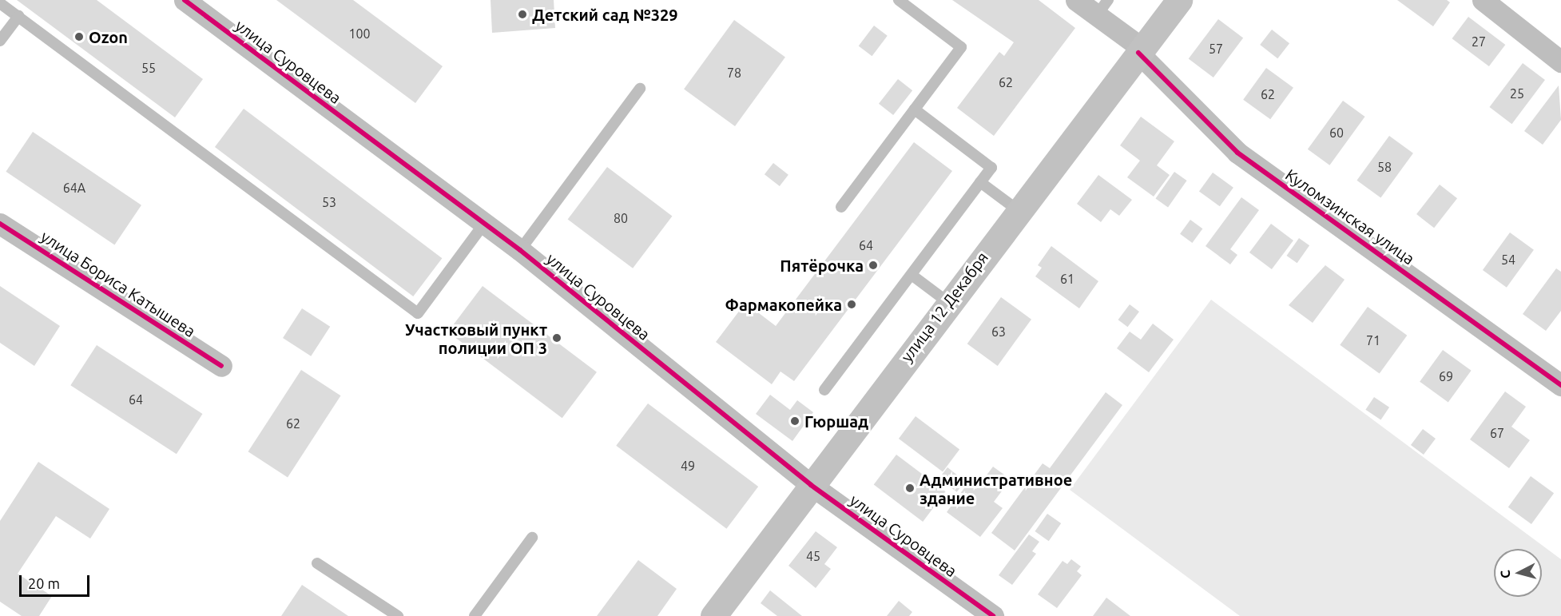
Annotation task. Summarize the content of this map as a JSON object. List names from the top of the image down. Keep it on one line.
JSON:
{"streets":{"main road":["улица 12 Декабря"],"street":["улица Суровцева","Куломзинская улица","улица Бориса Катышева"]},"crossings":[["улица Суровцева","улица 12 Декабря"],["Куломзинская улица","улица 12 Декабря"]],"places":["Детский сад №329","Ozon","Пятёрочка","Фармакопейка","Участковый пункт полиции ОП 3","Гюршад","Административное здание"],"house_numbers":["100","27","57","55","78","62","25","62","60","58","64А","53","80","64","54","61","63","71","69","64","62","67","49","45"],"scale_bar":"20 m","north":"left"}
